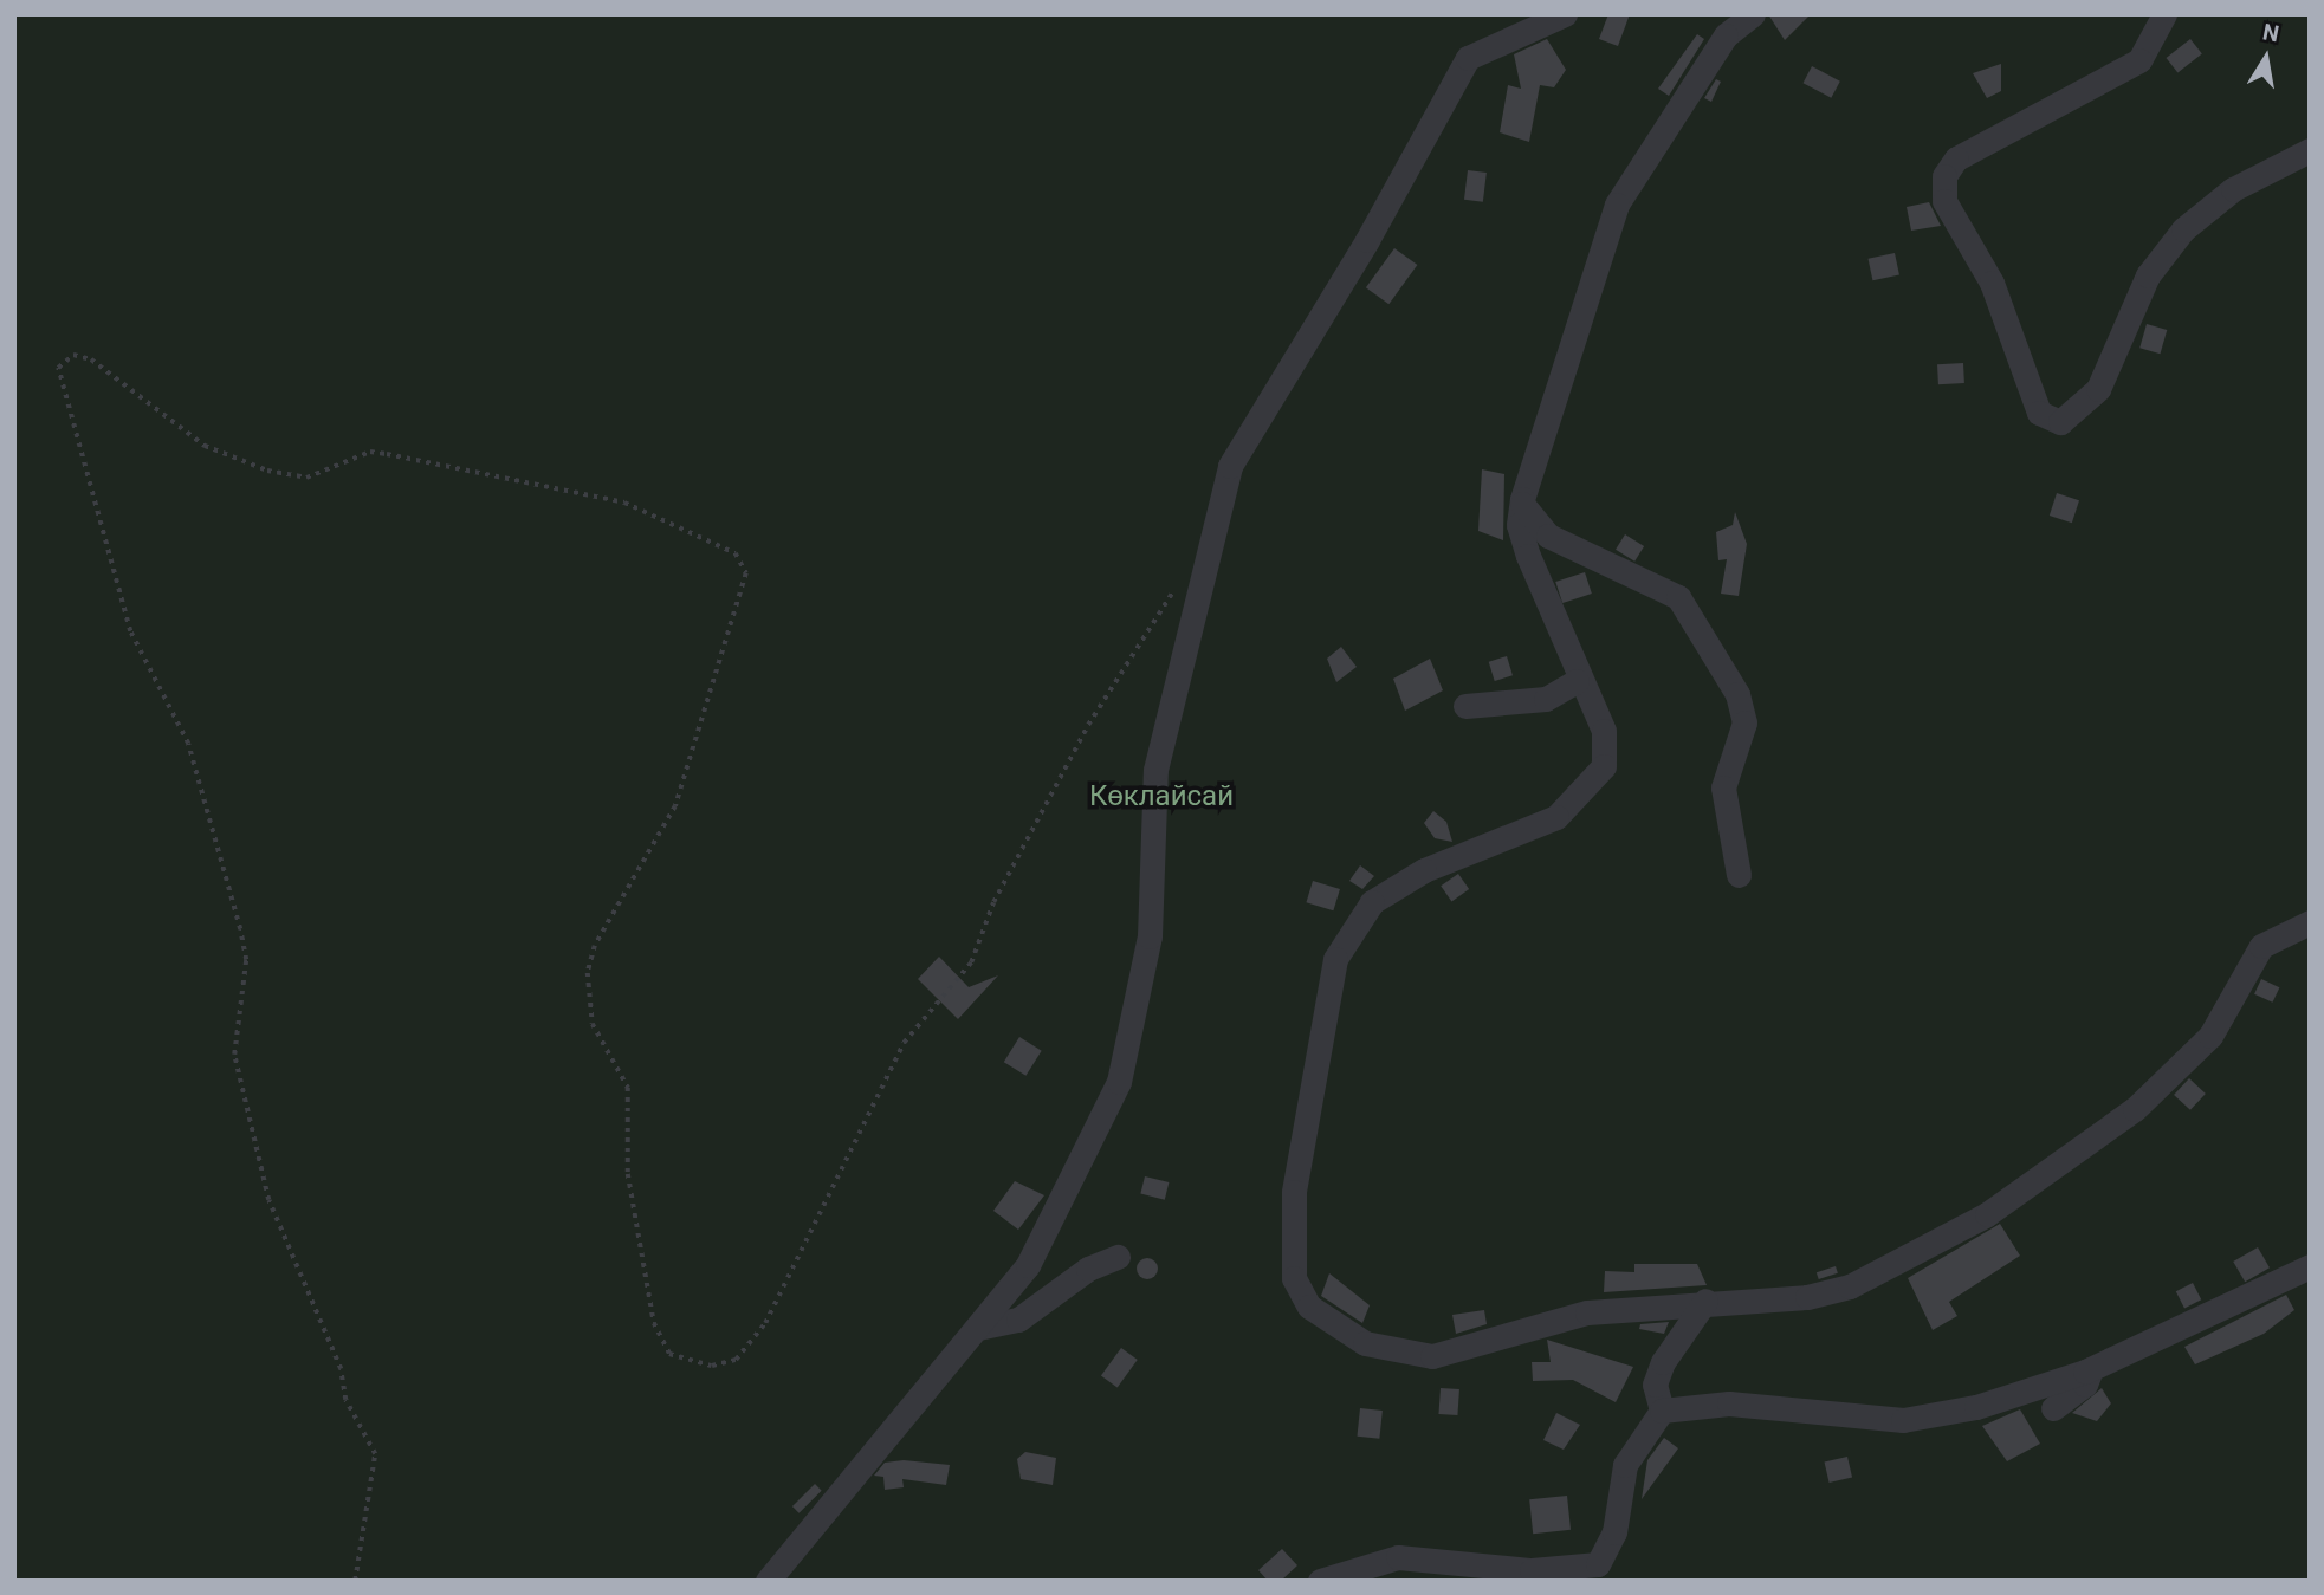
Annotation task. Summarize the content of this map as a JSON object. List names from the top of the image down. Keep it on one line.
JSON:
{"parks":["Көклайсай"],"north":"top"}
